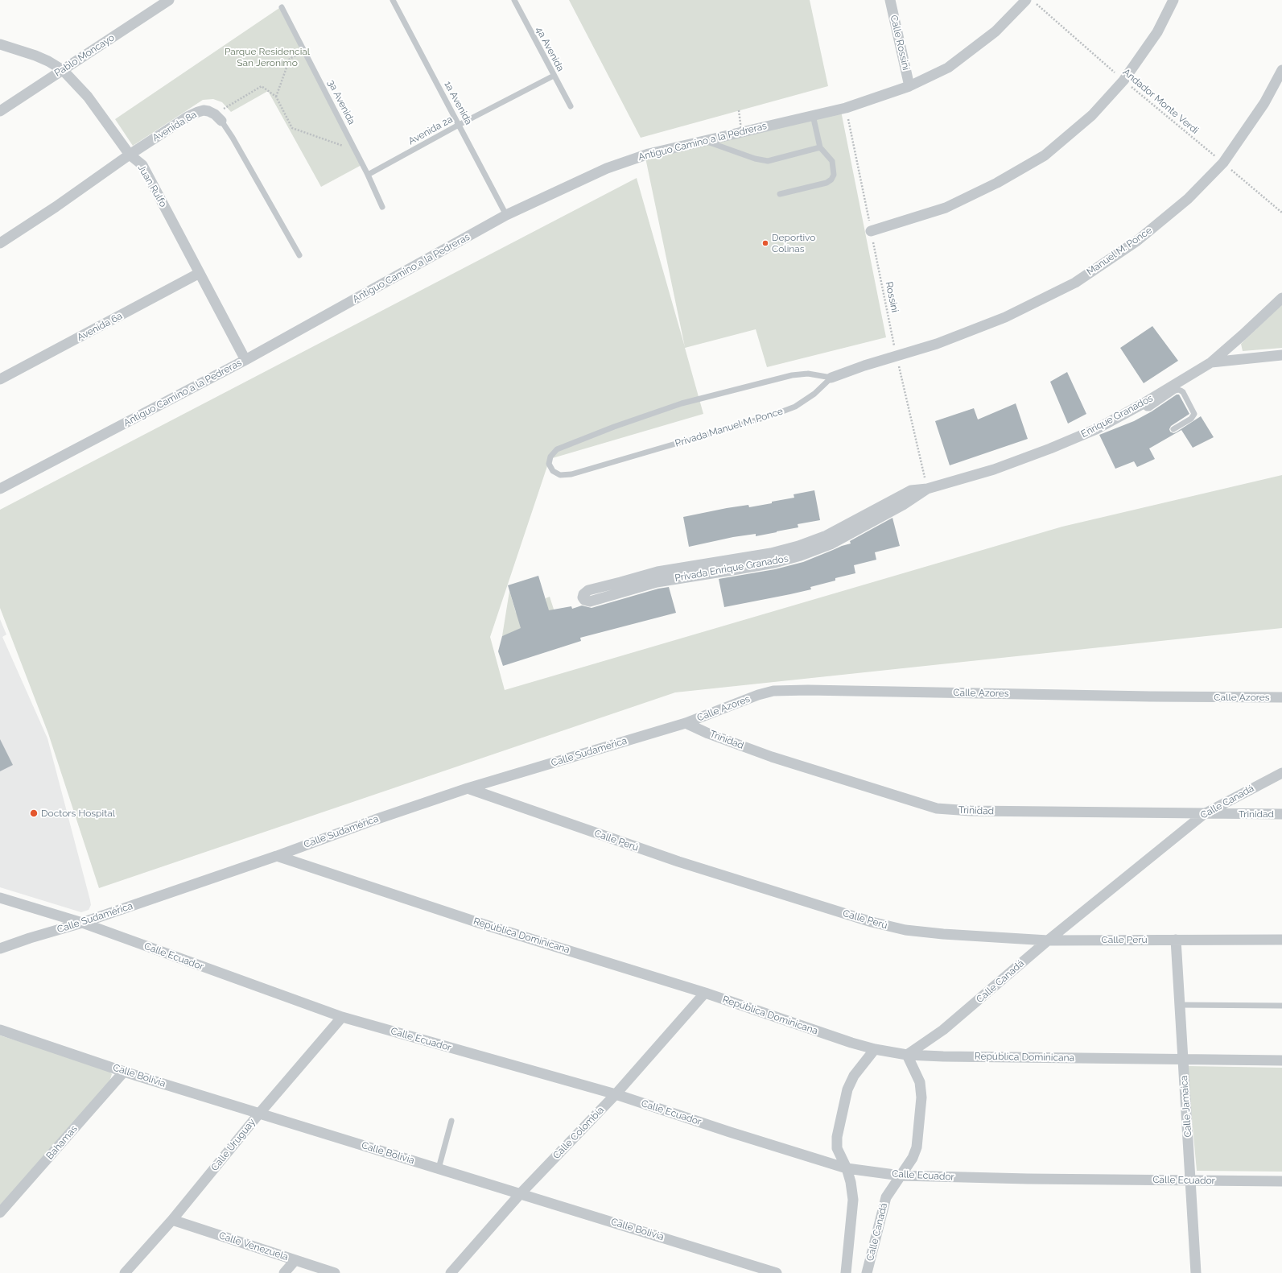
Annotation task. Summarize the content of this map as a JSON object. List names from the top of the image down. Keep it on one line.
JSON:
{"streets":{"street":["Calle Rossini","Pablo Moncayo","Avenida 8a","Antiguo Camino a la Pedreras","Juan Rulfo","Manuel M. Ponce","Avenida 6a","Enrique Granados","Privada Manuel M. Ponce","Privada Enrique Granados","Calle Azores","Trinidad","Calle Sudamérica","Calle Canadá","Calle Perú","República Dominicana","Calle Ecuador","Calle Bolivia","Calle Jamaica","Calle Colombia","Bahamas","Calle Uruguay","Calle Venezuela"],"lane":["4a Avenida","3a Avenida","1a Avenida","Avenida 2a"],"path":["Andador Monte Verdi","Rossini"]},"crossings":[["Calle Rossini","Antiguo Camino a la Pedreras"],["4a Avenida","Avenida 2a"],["Pablo Moncayo","Juan Rulfo"],["Andador Monte Verdi","Manuel M. Ponce"],["3a Avenida","Avenida 2a"],["1a Avenida","Avenida 2a"],["1a Avenida","Antiguo Camino a la Pedreras"],["Avenida 8a","Juan Rulfo"],["Antiguo Camino a la Pedreras","Juan Rulfo"],["Antiguo Camino a la Pedreras","Rossini"],["Juan Rulfo","Avenida 6a"],["Manuel M. Ponce","Rossini"],["Manuel M. Ponce","Privada Manuel M. Ponce"],["Rossini","Enrique Granados"],["Rossini","Privada Manuel M. Ponce"],["Rossini","Privada Enrique Granados"],["Enrique Granados","Privada Enrique Granados"],["Calle Azores","Trinidad"],["Calle Azores","Calle Sudamérica"],["Trinidad","Calle Sudamérica"],["Trinidad","Calle Canadá"],["Calle Sudamérica","Calle Perú"],["Calle Sudamérica","República Dominicana"],["Calle Sudamérica","Calle Ecuador"],["Calle Canadá","Calle Perú"],["Calle Canadá","República Dominicana"],["Calle Canadá","Calle Ecuador"],["Calle Perú","Calle Jamaica"],["República Dominicana","Calle Ecuador"],["República Dominicana","Calle Jamaica"],["República Dominicana","Calle Colombia"],["Calle Ecuador","Calle Jamaica"],["Calle Ecuador","Calle Colombia"],["Calle Ecuador","Calle Uruguay"],["Calle Bolivia","Calle Colombia"],["Calle Bolivia","Bahamas"],["Calle Bolivia","Calle Uruguay"],["Calle Uruguay","Calle Venezuela"]],"parks":["Parque Residencial San Jeronimo"],"places":["Deportivo Colinas","Doctors Hospital"]}
